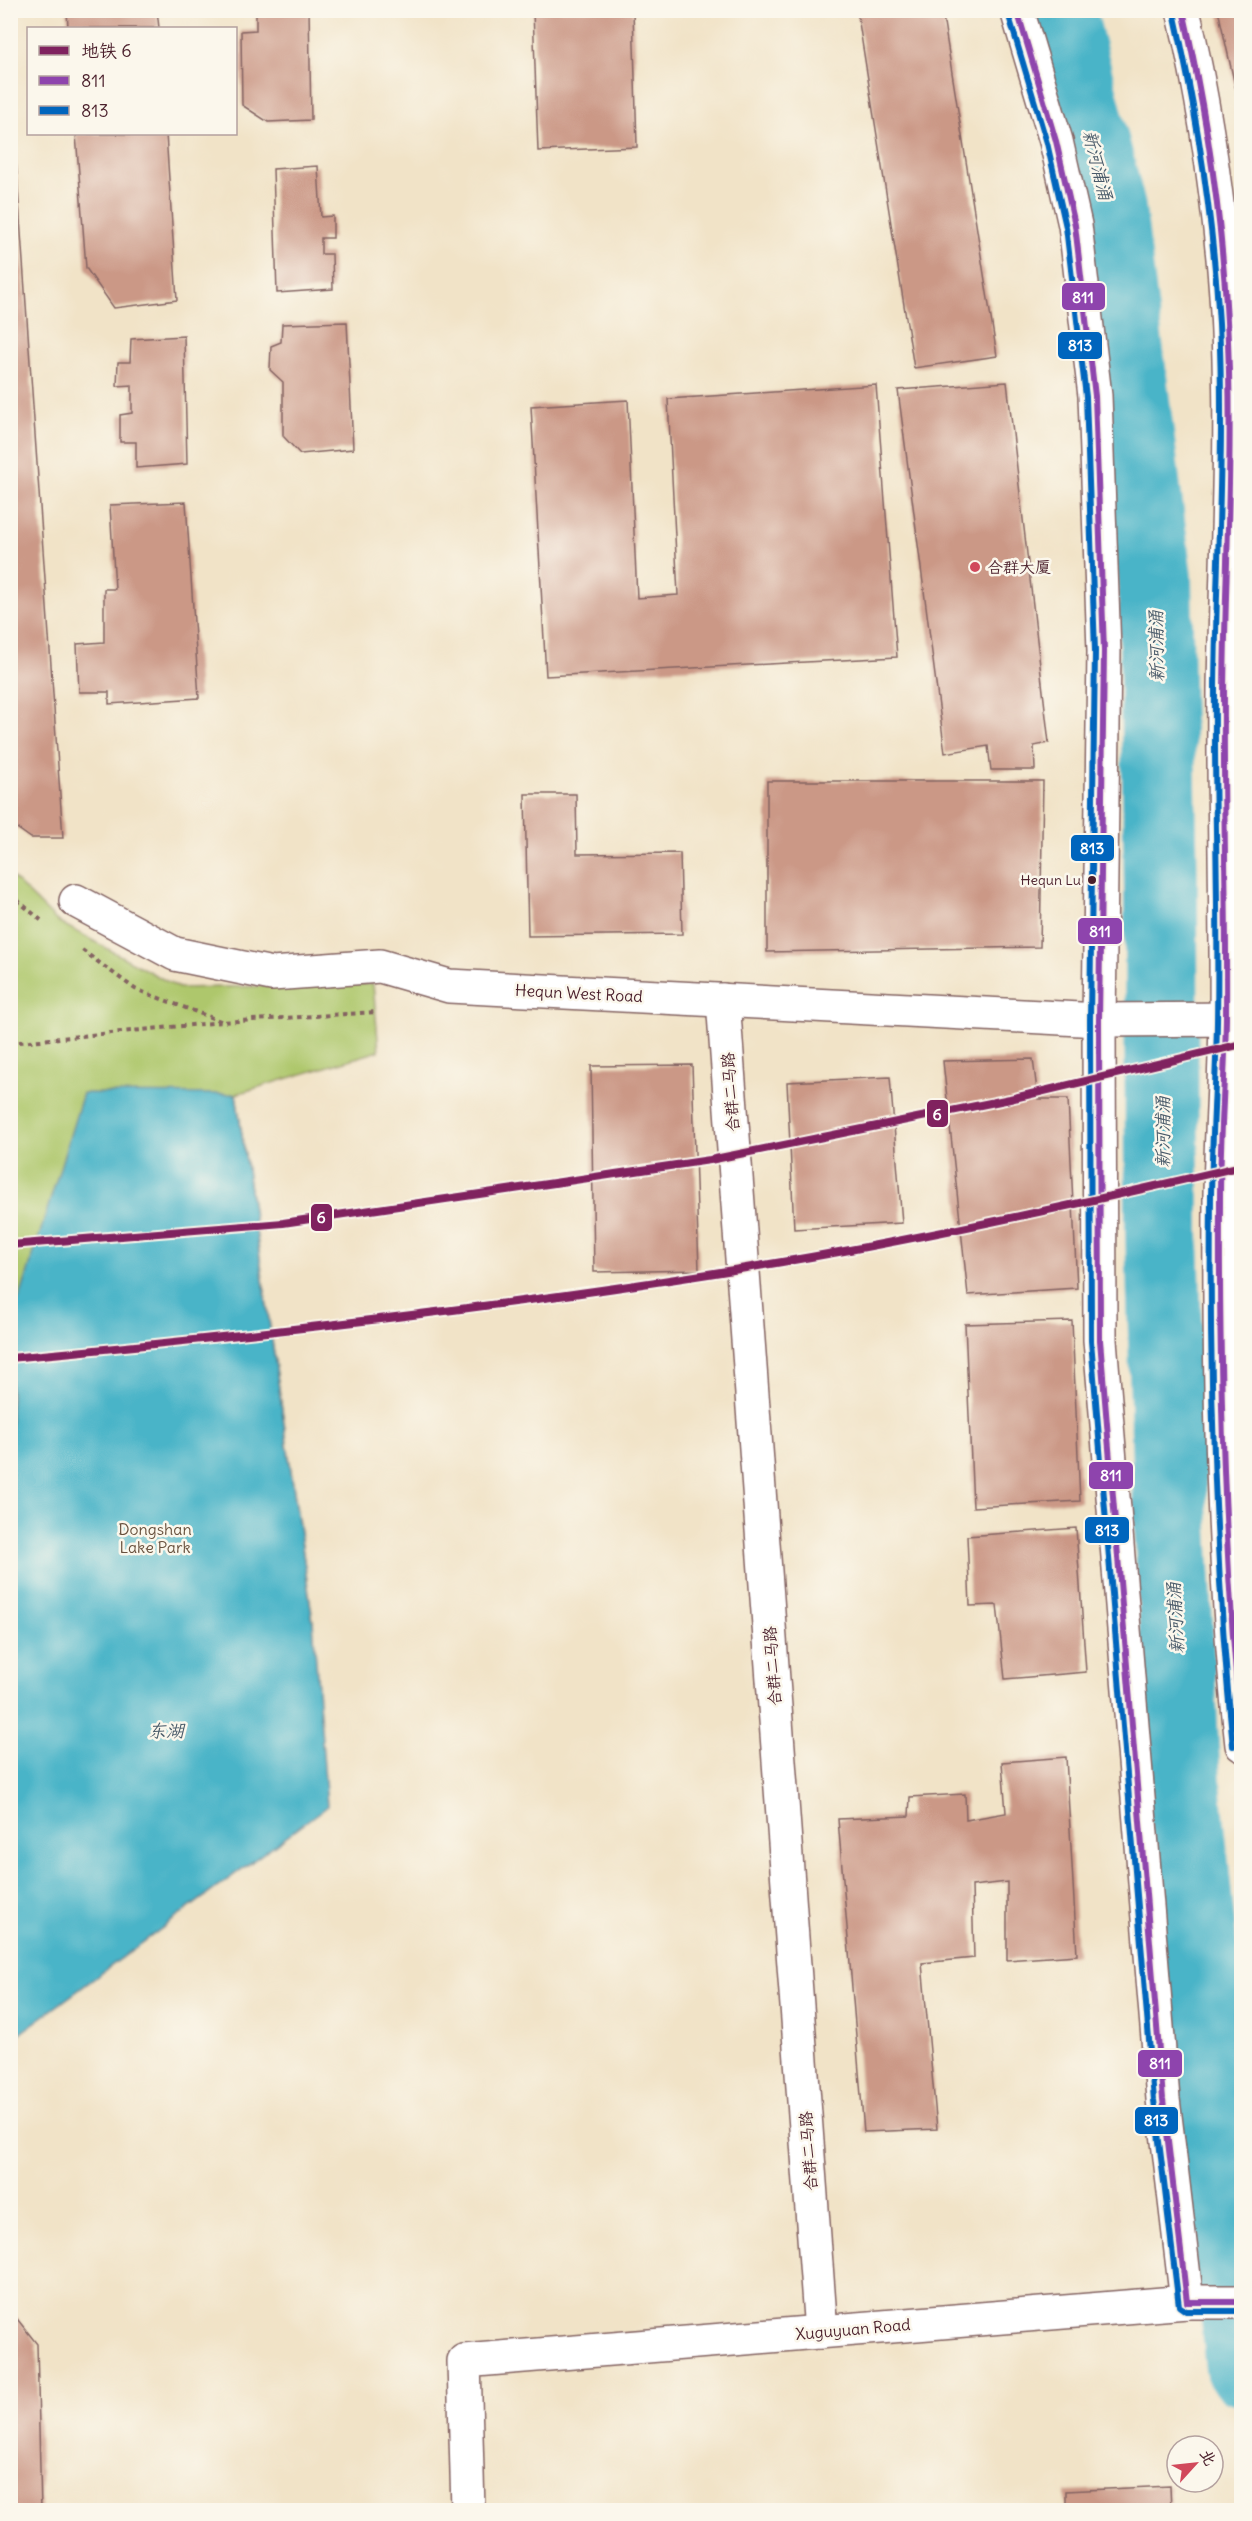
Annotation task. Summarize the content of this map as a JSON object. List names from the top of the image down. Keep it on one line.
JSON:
{"streets":{"street":["Hequn West Road","合群二马路","Xuguyuan Road"]},"crossings":[["Hequn West Road","合群二马路"],["合群二马路","Xuguyuan Road"]],"water":["新河浦涌","东湖"],"parks":["Dongshan Lake Park"],"places":["合群大厦","Hequn Lu"],"lines":["transit line 811","transit line 813","metro line 6"],"legend":["地铁 6","811","813"],"north":"top right"}
